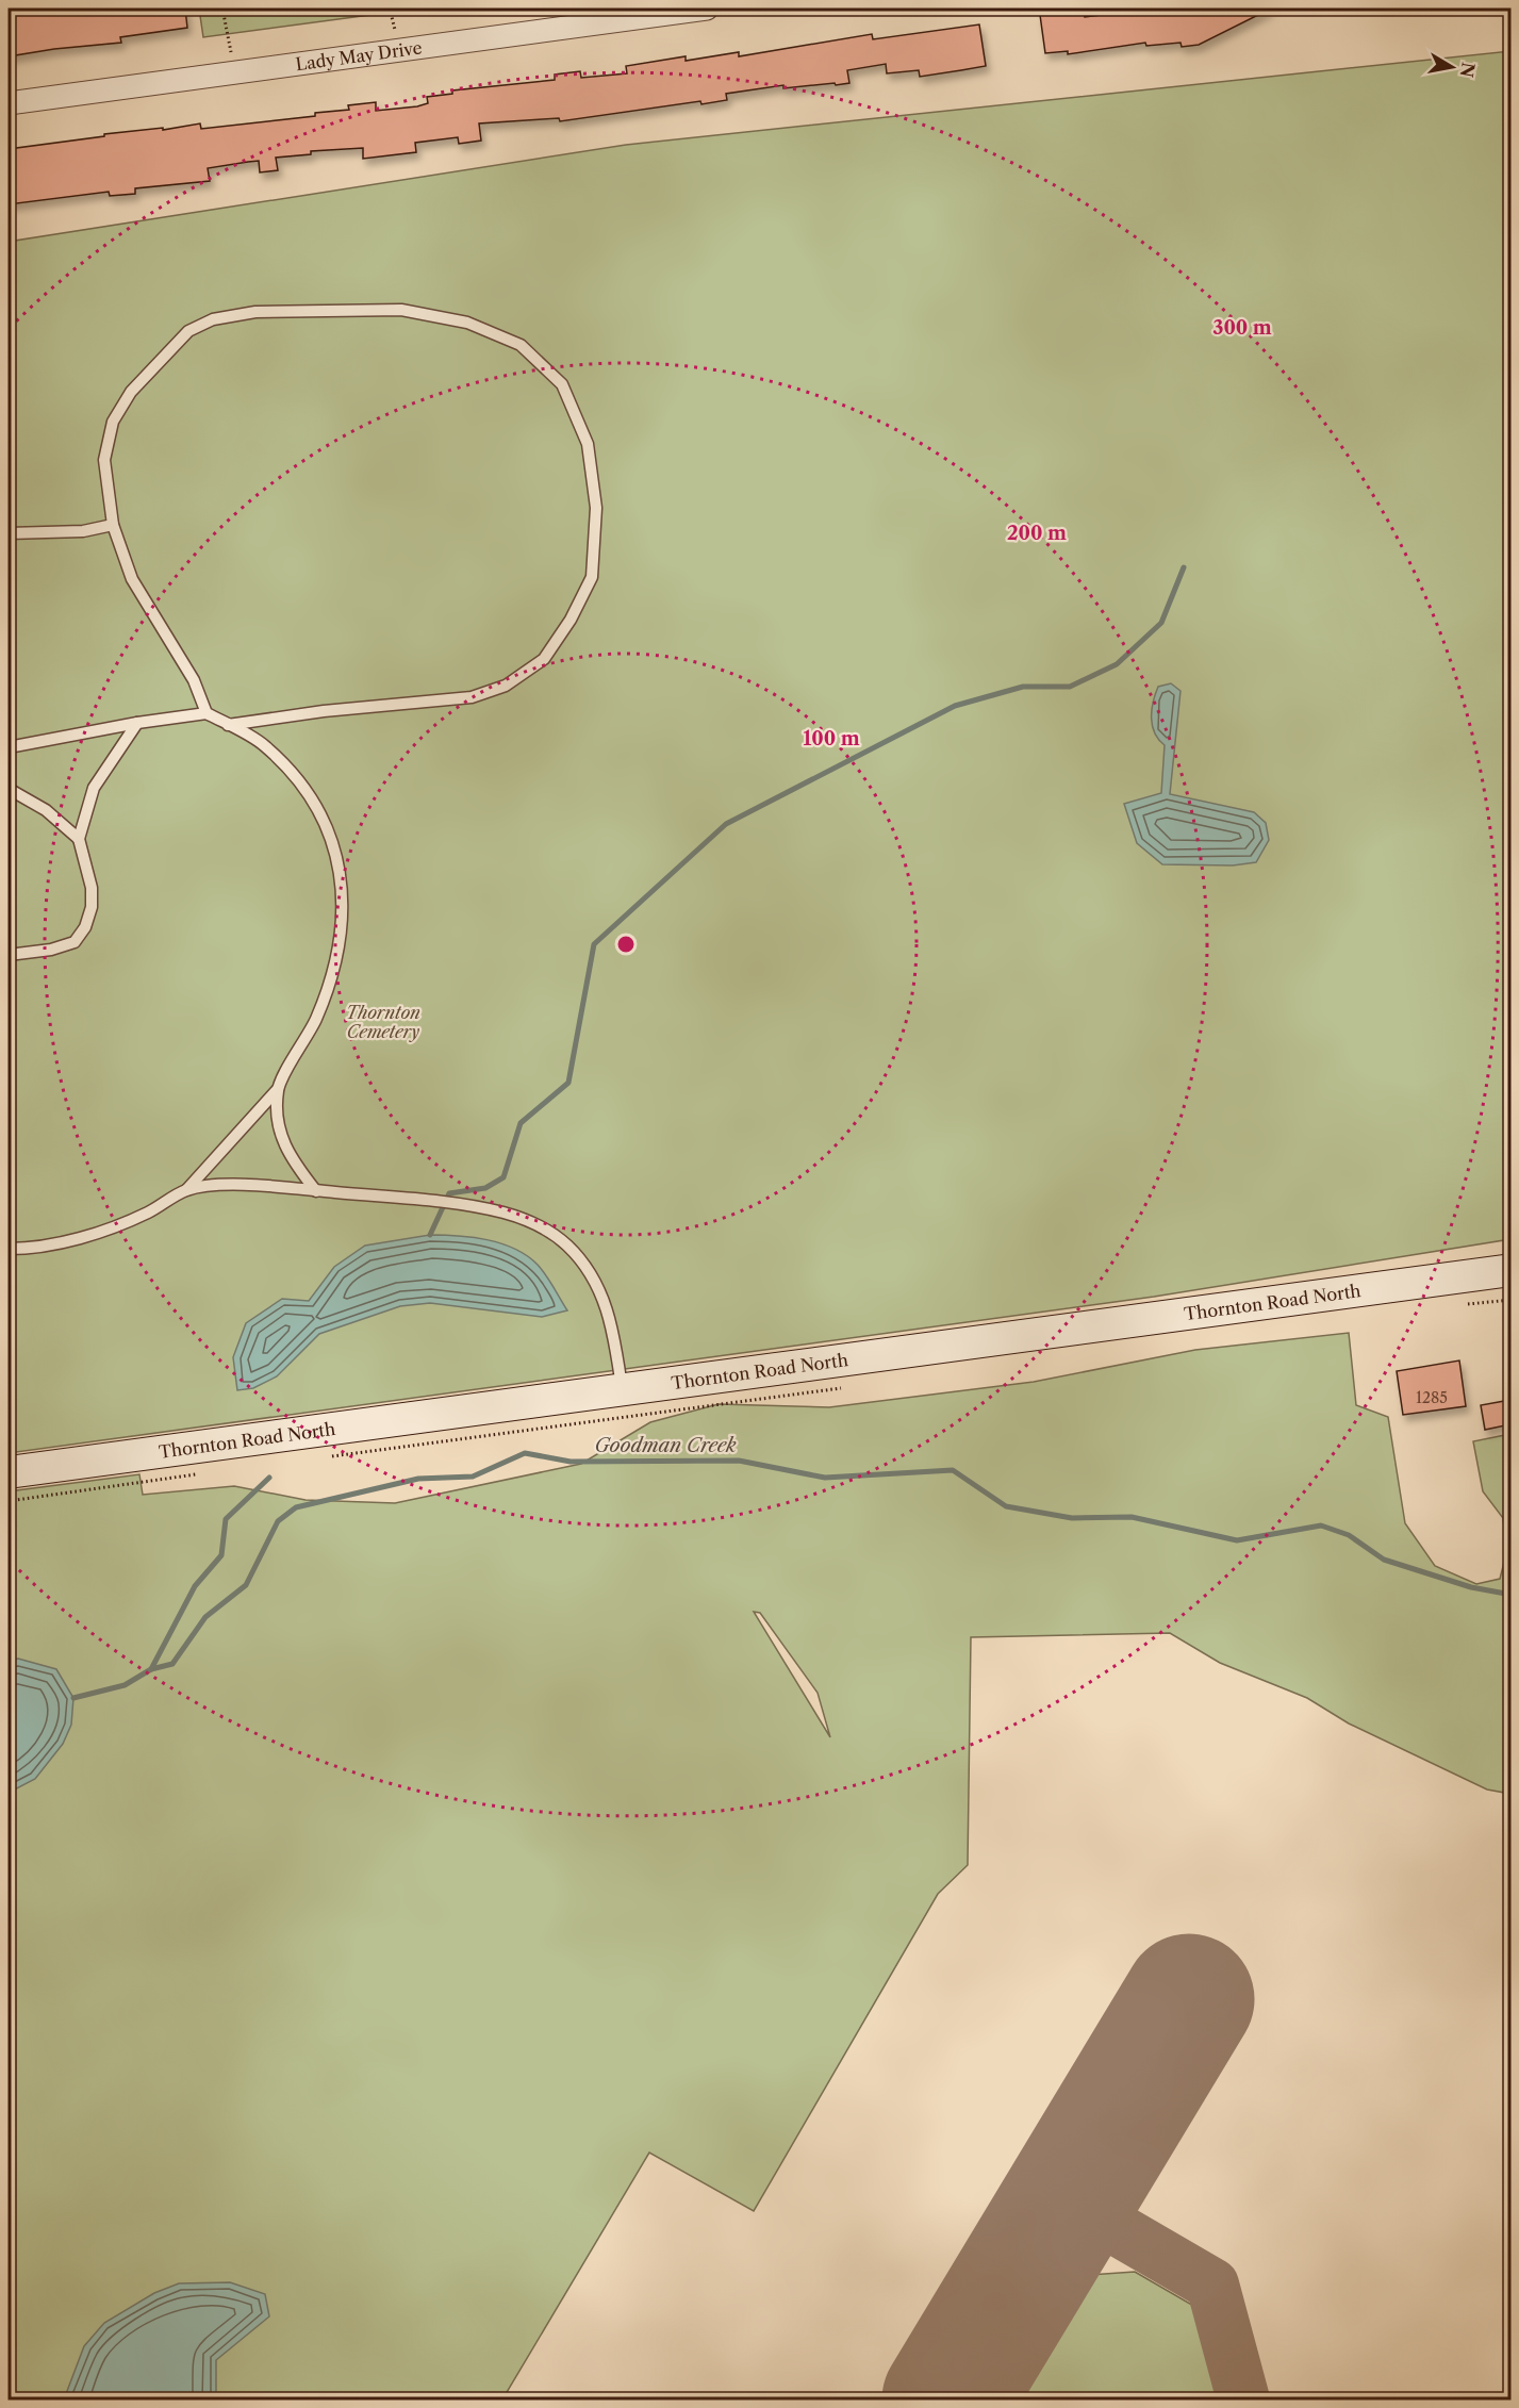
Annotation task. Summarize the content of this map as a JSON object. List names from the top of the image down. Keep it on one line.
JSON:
{"streets":{"main road":["Thornton Road North"],"street":["Lady May Drive"]},"water":["Goodman Creek"],"parks":["Thornton Cemetery"],"house_numbers":["1285"],"north":"right","rings":["300 m","200 m","100 m"]}
